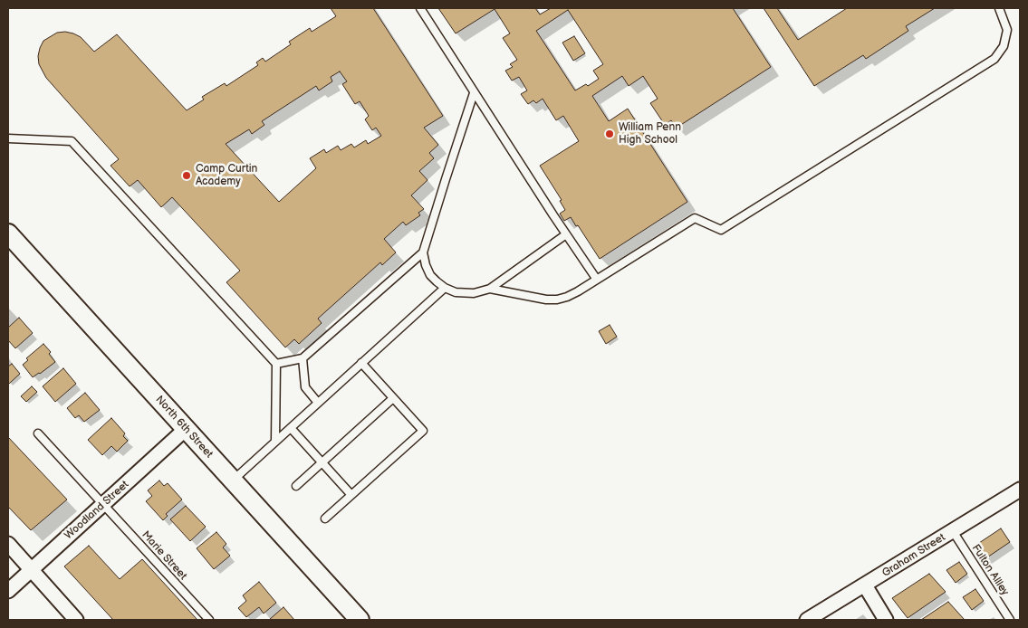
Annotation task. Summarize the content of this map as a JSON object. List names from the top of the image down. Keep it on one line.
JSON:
{"streets":{"street":["North 6th Street","Woodland Street","Graham Street"],"lane":["Marie Street","Fulton Allley"]},"crossings":[["North 6th Street","Woodland Street"],["Woodland Street","Marie Street"],["Graham Street","Fulton Allley"]],"places":["William Penn High School","Camp Curtin Academy"]}
